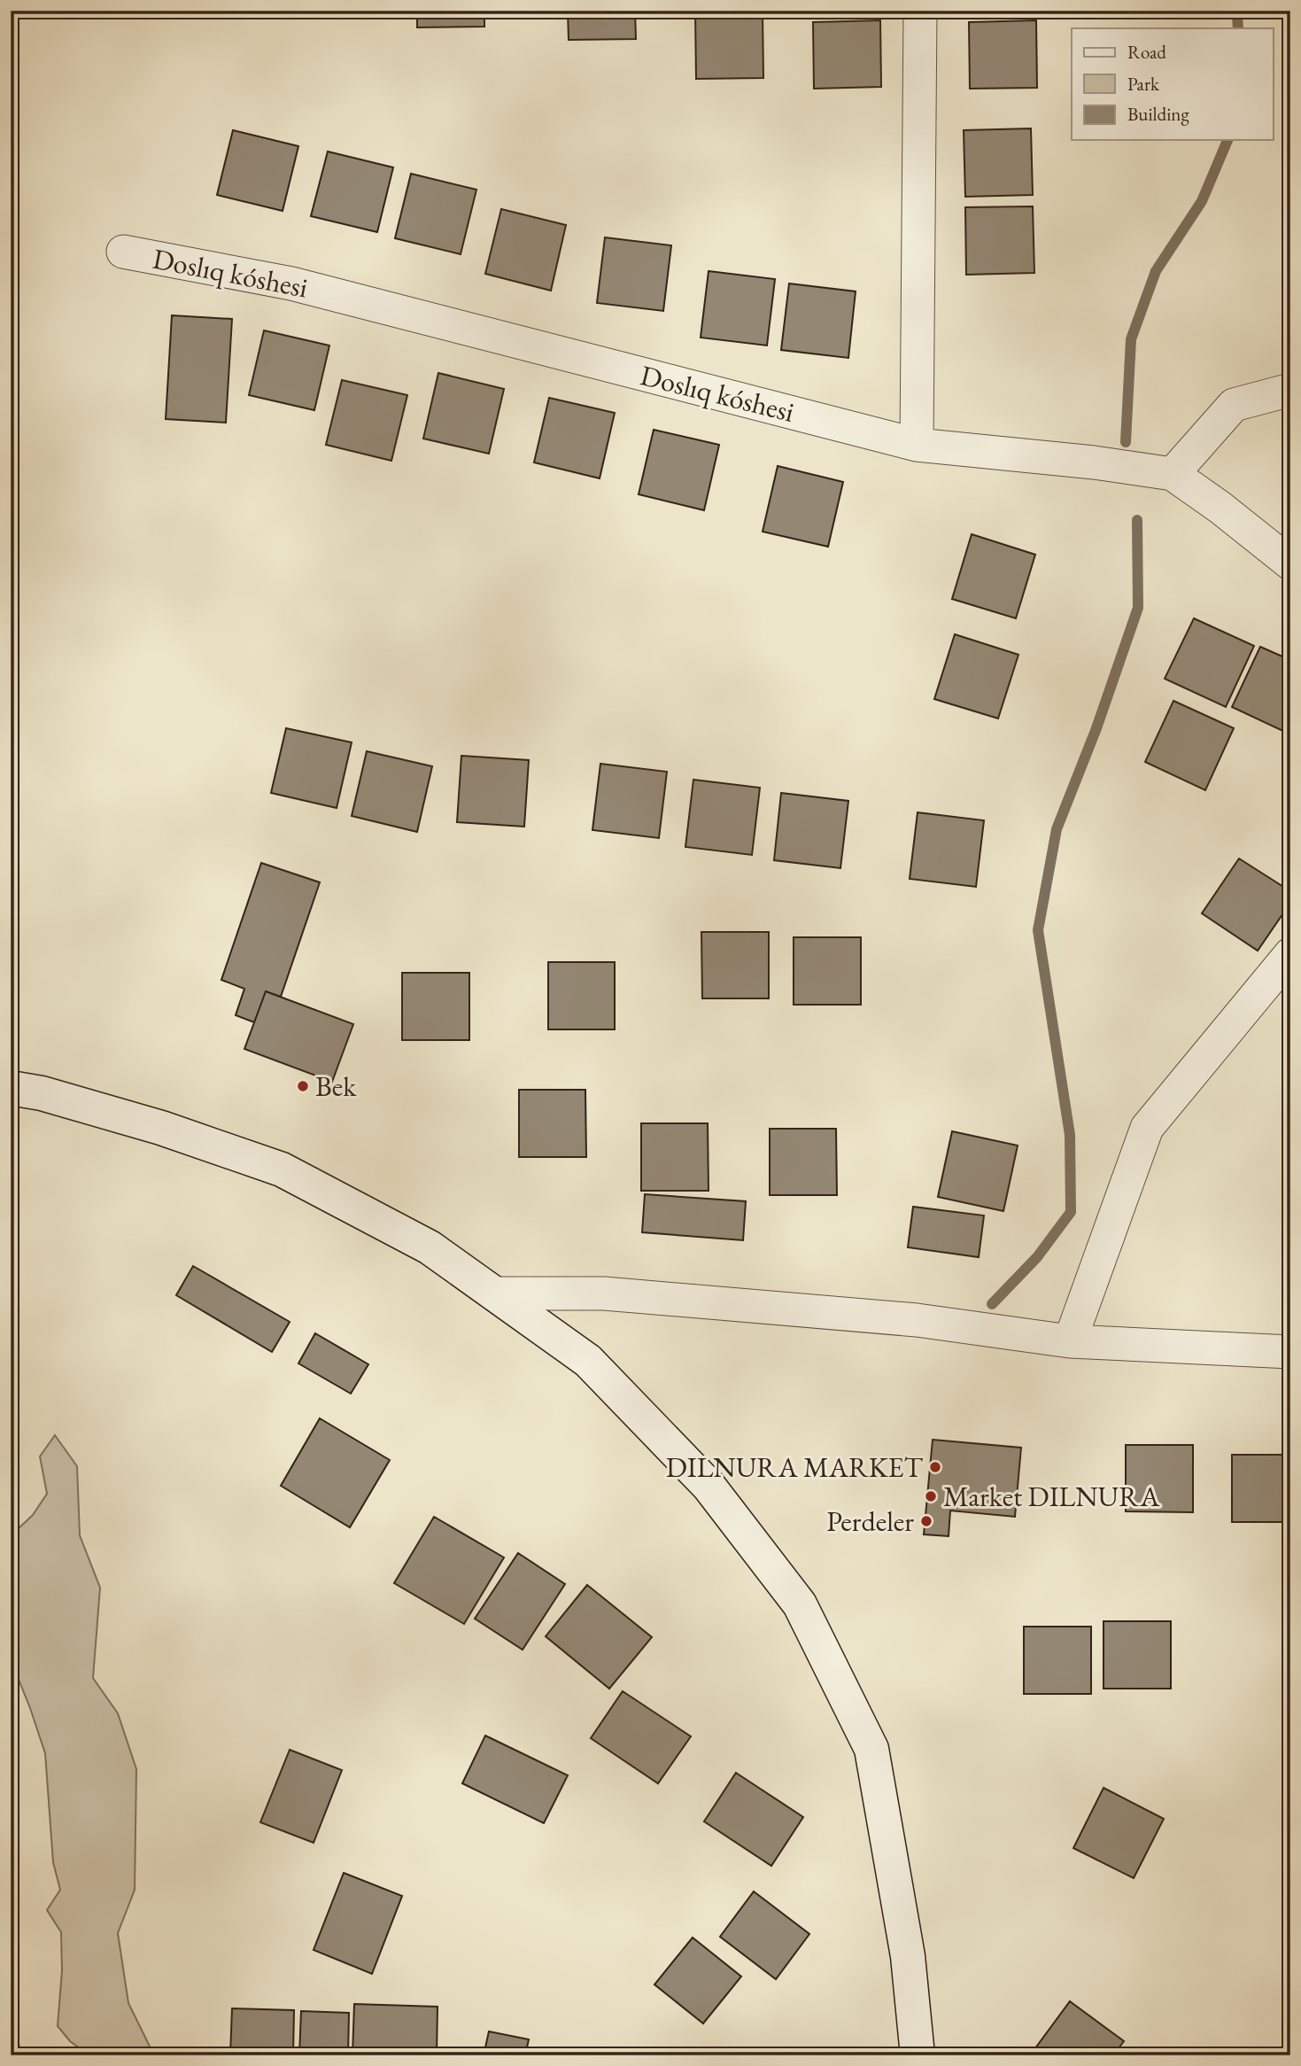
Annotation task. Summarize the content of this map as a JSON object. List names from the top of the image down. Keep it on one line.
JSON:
{"streets":{"street":["Doslıq kóshesi"]},"places":["Bek","DILNURA MARKET","Market DILNURA","Perdeler"],"legend":["Road","Park","Building"]}
